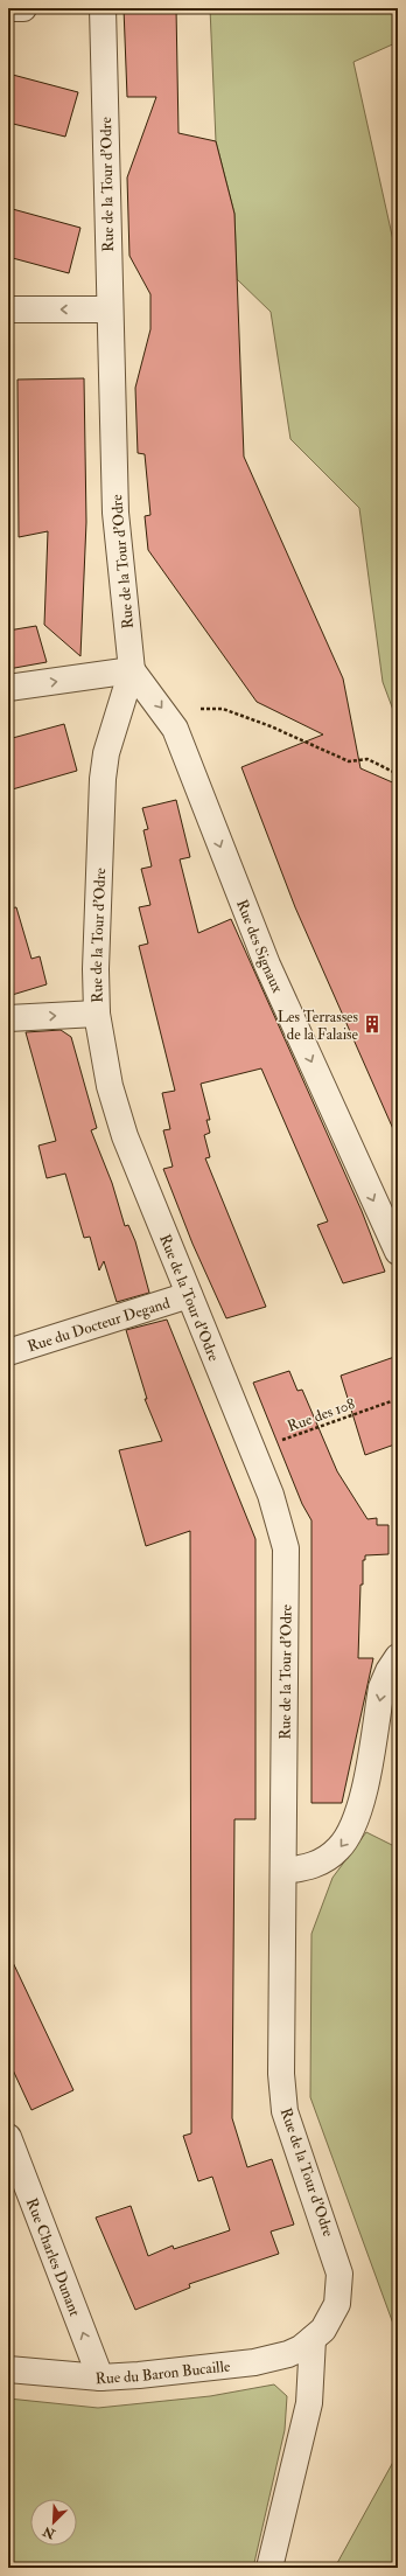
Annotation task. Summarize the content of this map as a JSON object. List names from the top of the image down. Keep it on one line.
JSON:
{"streets":{"street":["Rue de la Tour d'Odre","Rue des Signaux","Rue du Docteur Degand","Rue Charles Dunant","Rue du Baron Bucaille"],"path":["Rue des 108"]},"crossings":[["Rue de la Tour d'Odre","Rue des Signaux"],["Rue de la Tour d'Odre","Rue du Docteur Degand"],["Rue de la Tour d'Odre","Rue des 108"],["Rue de la Tour d'Odre","Rue du Baron Bucaille"],["Rue Charles Dunant","Rue du Baron Bucaille"]],"one_way":["Rue des Signaux","Rue Charles Dunant"],"places":{"building":["Les Terrasses de la Falaise"]},"north":"bottom left"}
